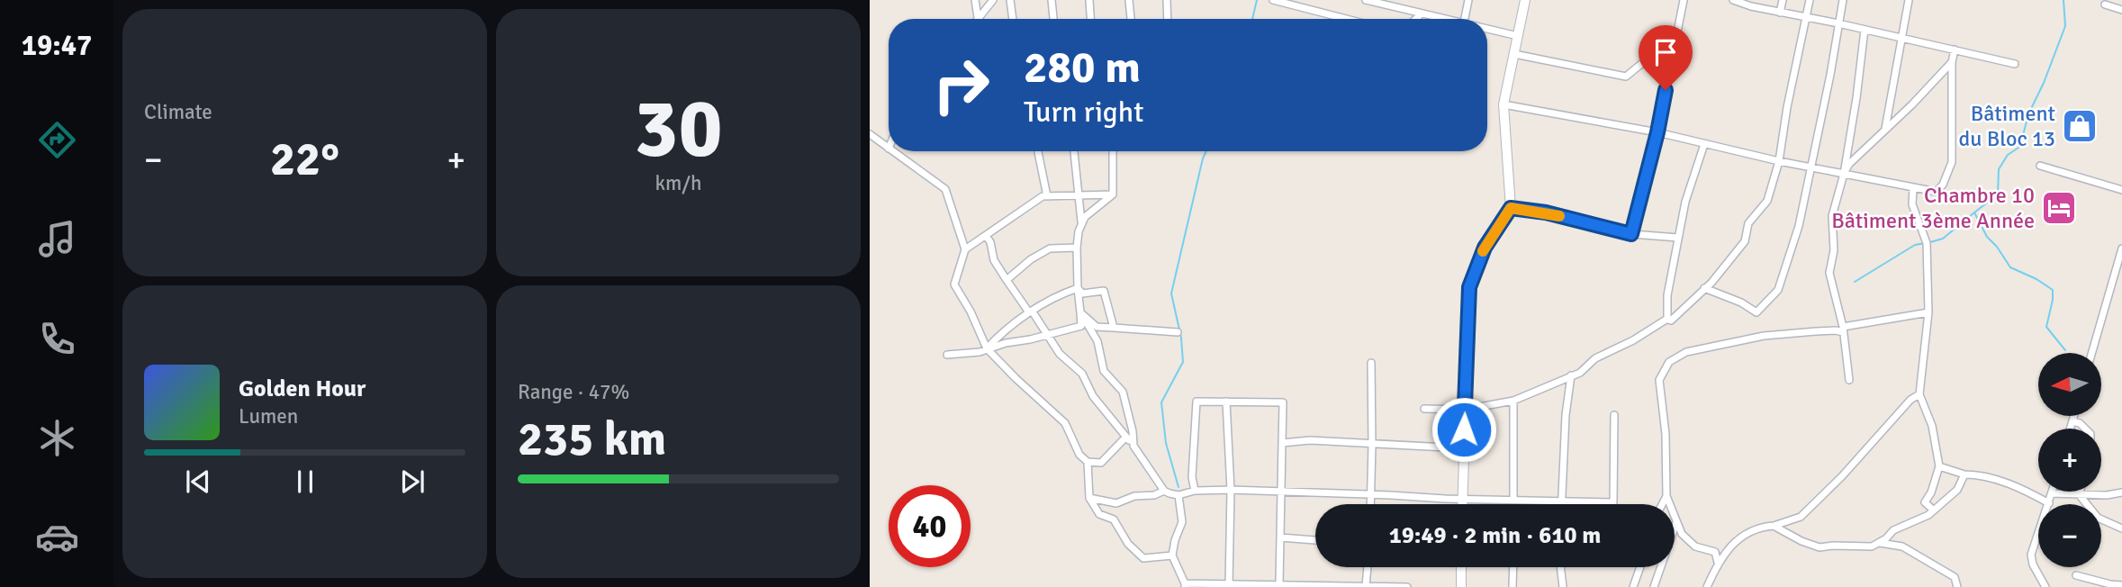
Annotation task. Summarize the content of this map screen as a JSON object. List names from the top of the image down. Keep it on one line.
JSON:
{"places":{"shop":["Bâtiment du Bloc 13"],"hotel":["Chambre 10 Bâtiment 3ème Année"]},"north":"left","page":{"tabs":"19:47","tile":["Climate",["30","km/h"],["Range · 47%","235 km"]],"turn":["280 m","Turn right"],"heat":["−","22°","+"],"map_buttons":["+","−"],"song":["Golden Hour","Lumen"],"limit":"40","trip":"19:49 · 2 min · 610 m"}}
